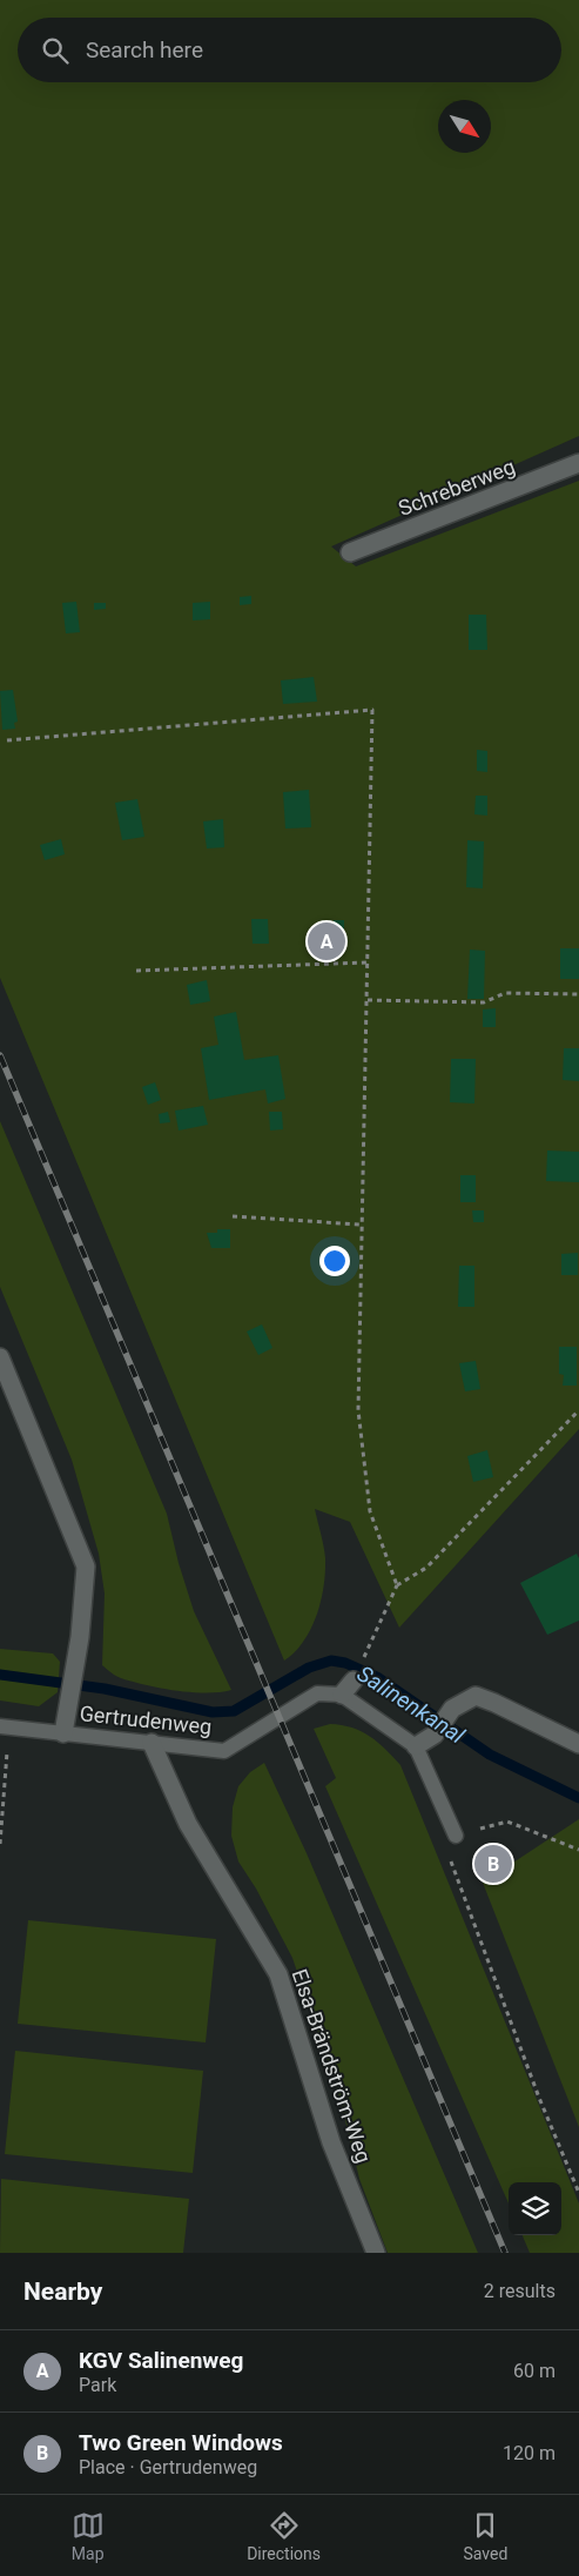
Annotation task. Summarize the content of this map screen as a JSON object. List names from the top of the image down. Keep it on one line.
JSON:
{"streets":{"street":["Schreberweg","Elsa-Brändström-Weg"],"lane":["Gertrudenweg"]},"crossings":[["Gertrudenweg","Elsa-Brändström-Weg"]],"water":["Salinenkanal"],"north":"bottom right","page":{"search":"Search here","pins":["A","B"],"heading":["Nearby","2 results"],"list":[{"mark":"A","name":"KGV Salinenweg","note":"Park","value":"60 m"},{"mark":"B","name":"Two Green Windows","note":"Place · Gertrudenweg","value":"120 m"}],"nav":["Map","Directions","Saved"]}}
